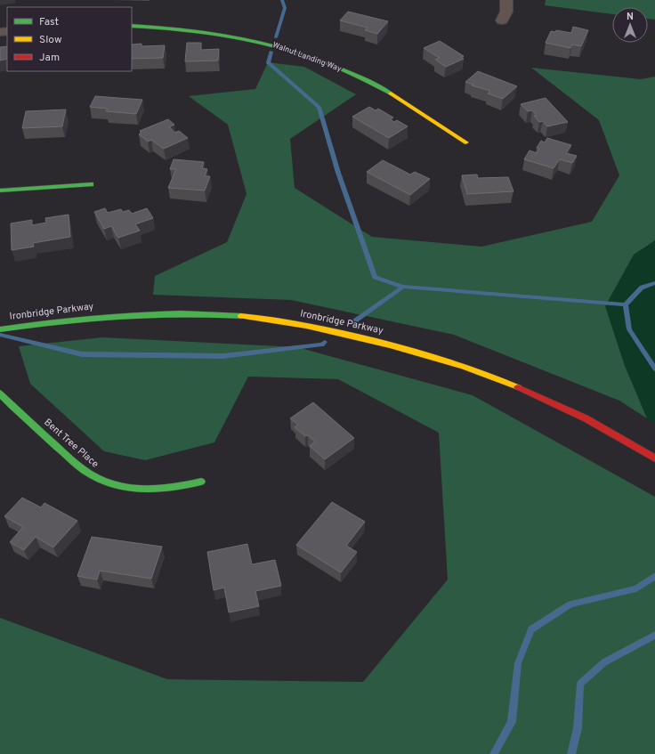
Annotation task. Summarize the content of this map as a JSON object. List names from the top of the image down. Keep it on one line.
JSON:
{"streets":{"street":["Walnut Landing Way","Ironbridge Parkway","Bent Tree Place"]},"legend":["Fast","Slow","Jam"],"north":"top"}
